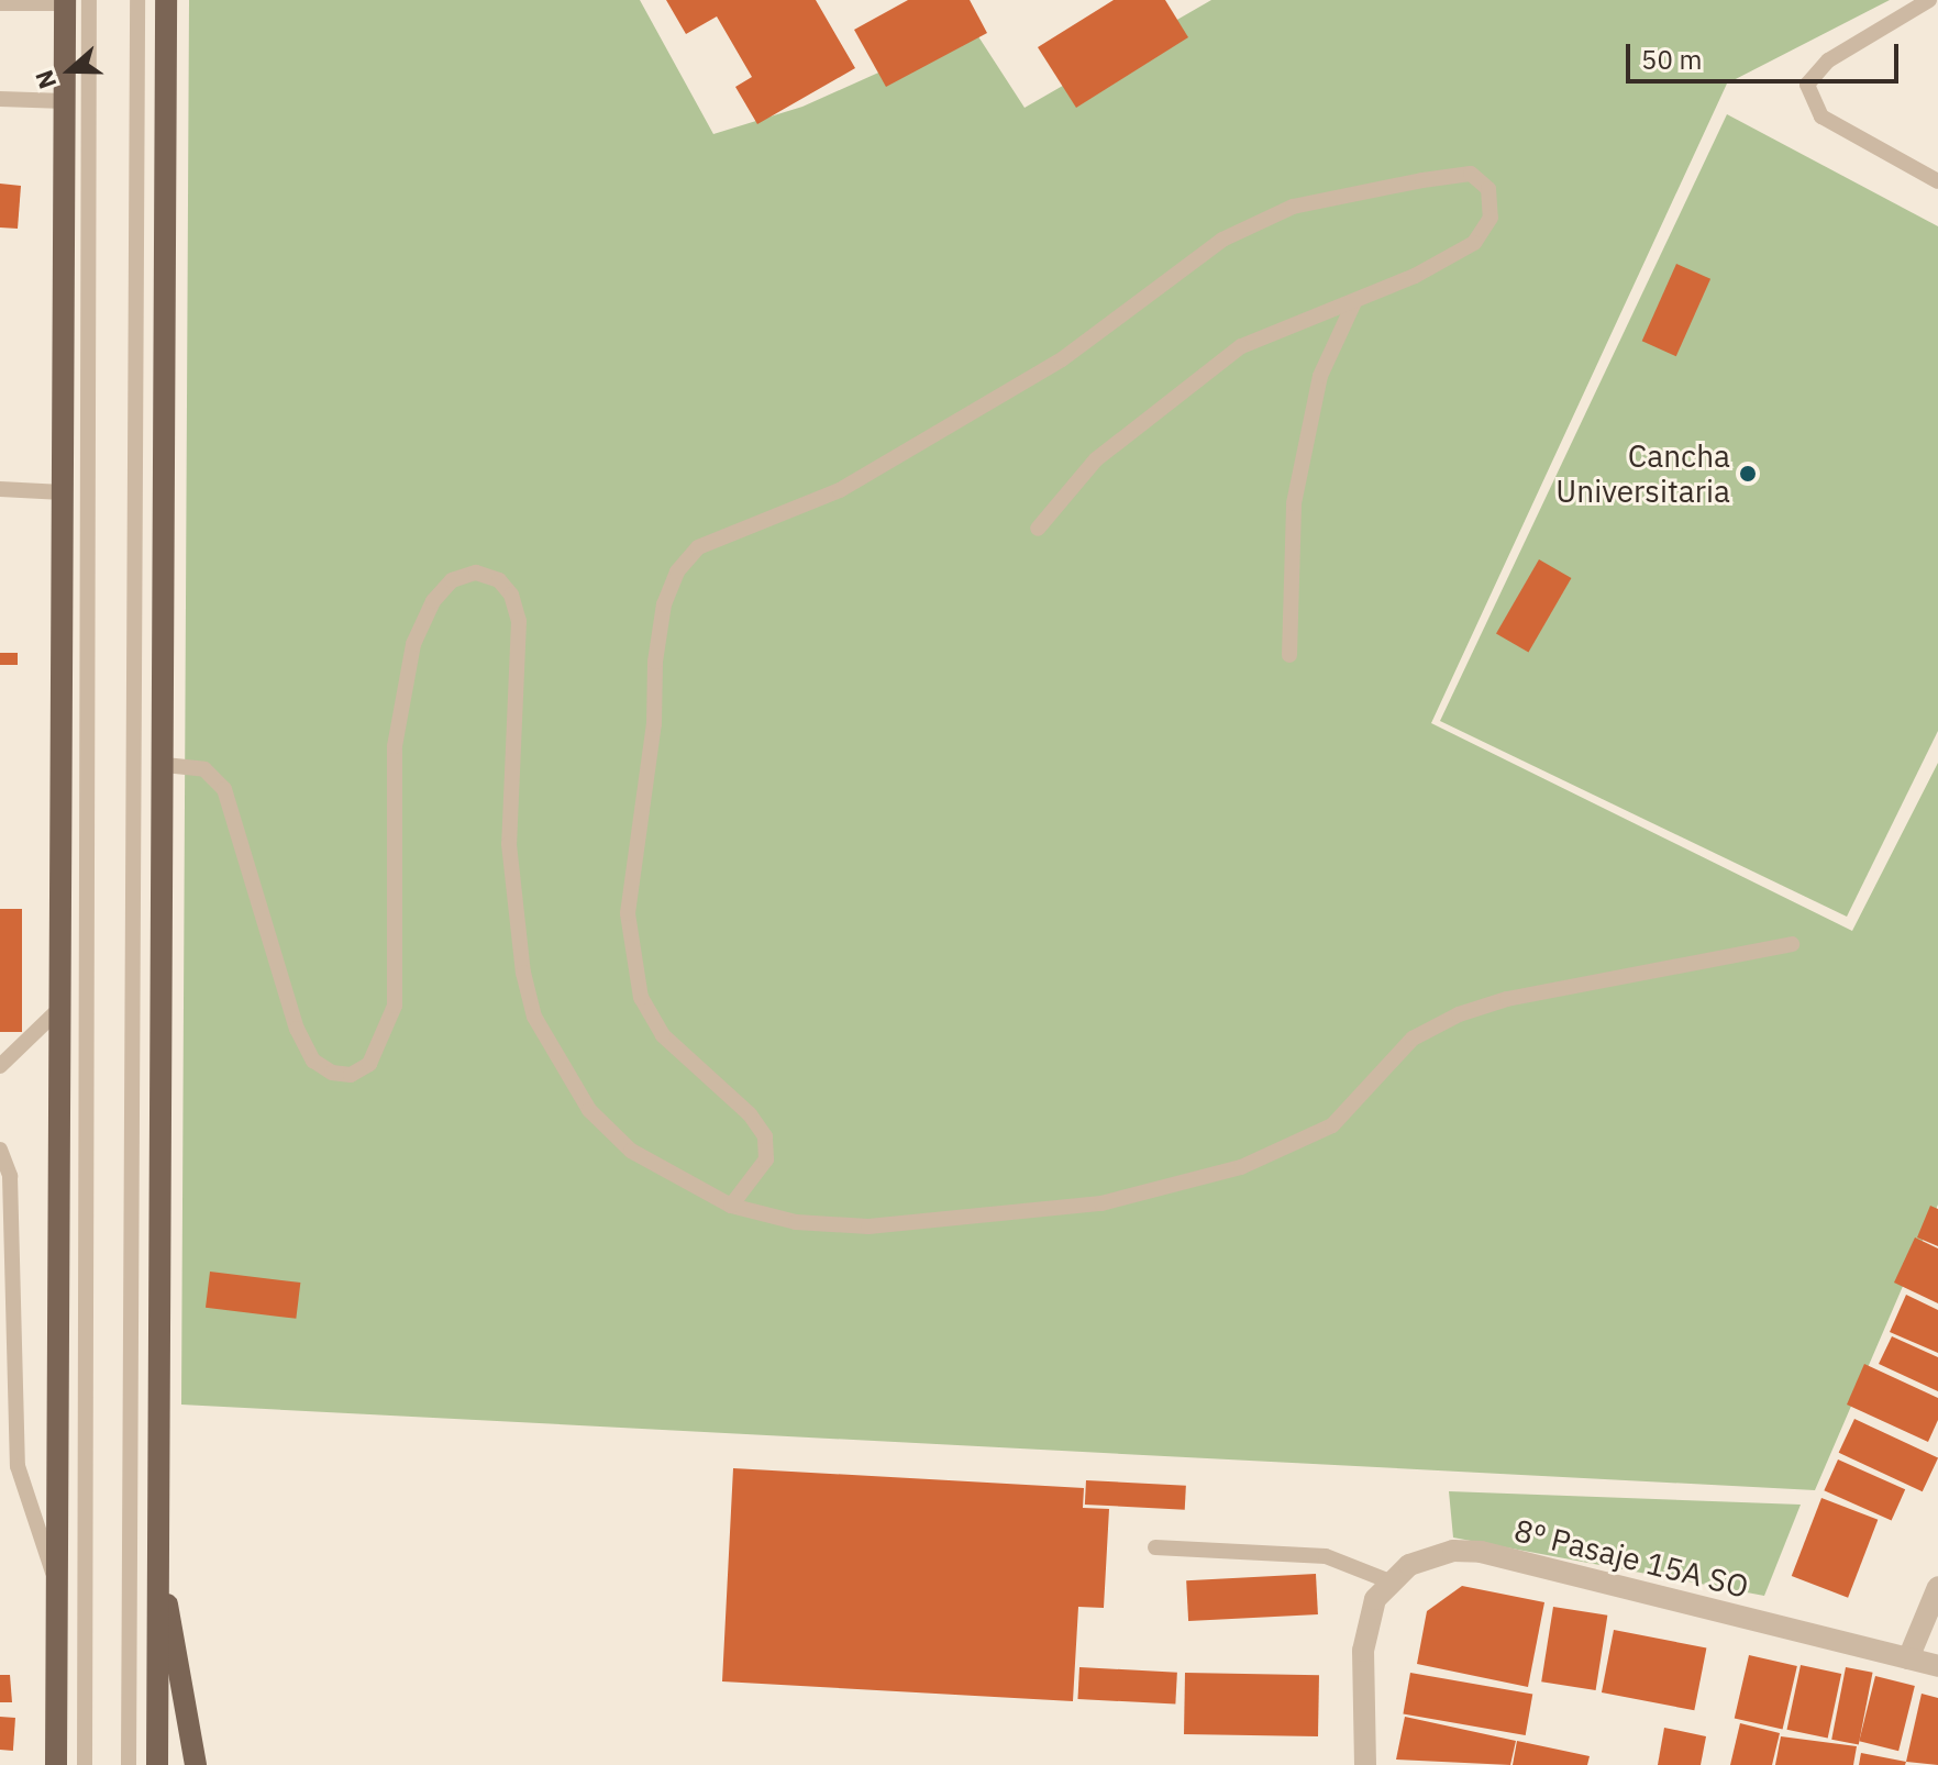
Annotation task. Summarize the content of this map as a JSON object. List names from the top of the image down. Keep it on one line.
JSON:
{"streets":{"street":["8º Pasaje 15A SO"]},"places":["Cancha Universitaria"],"scale_bar":"50 m","north":"left"}
